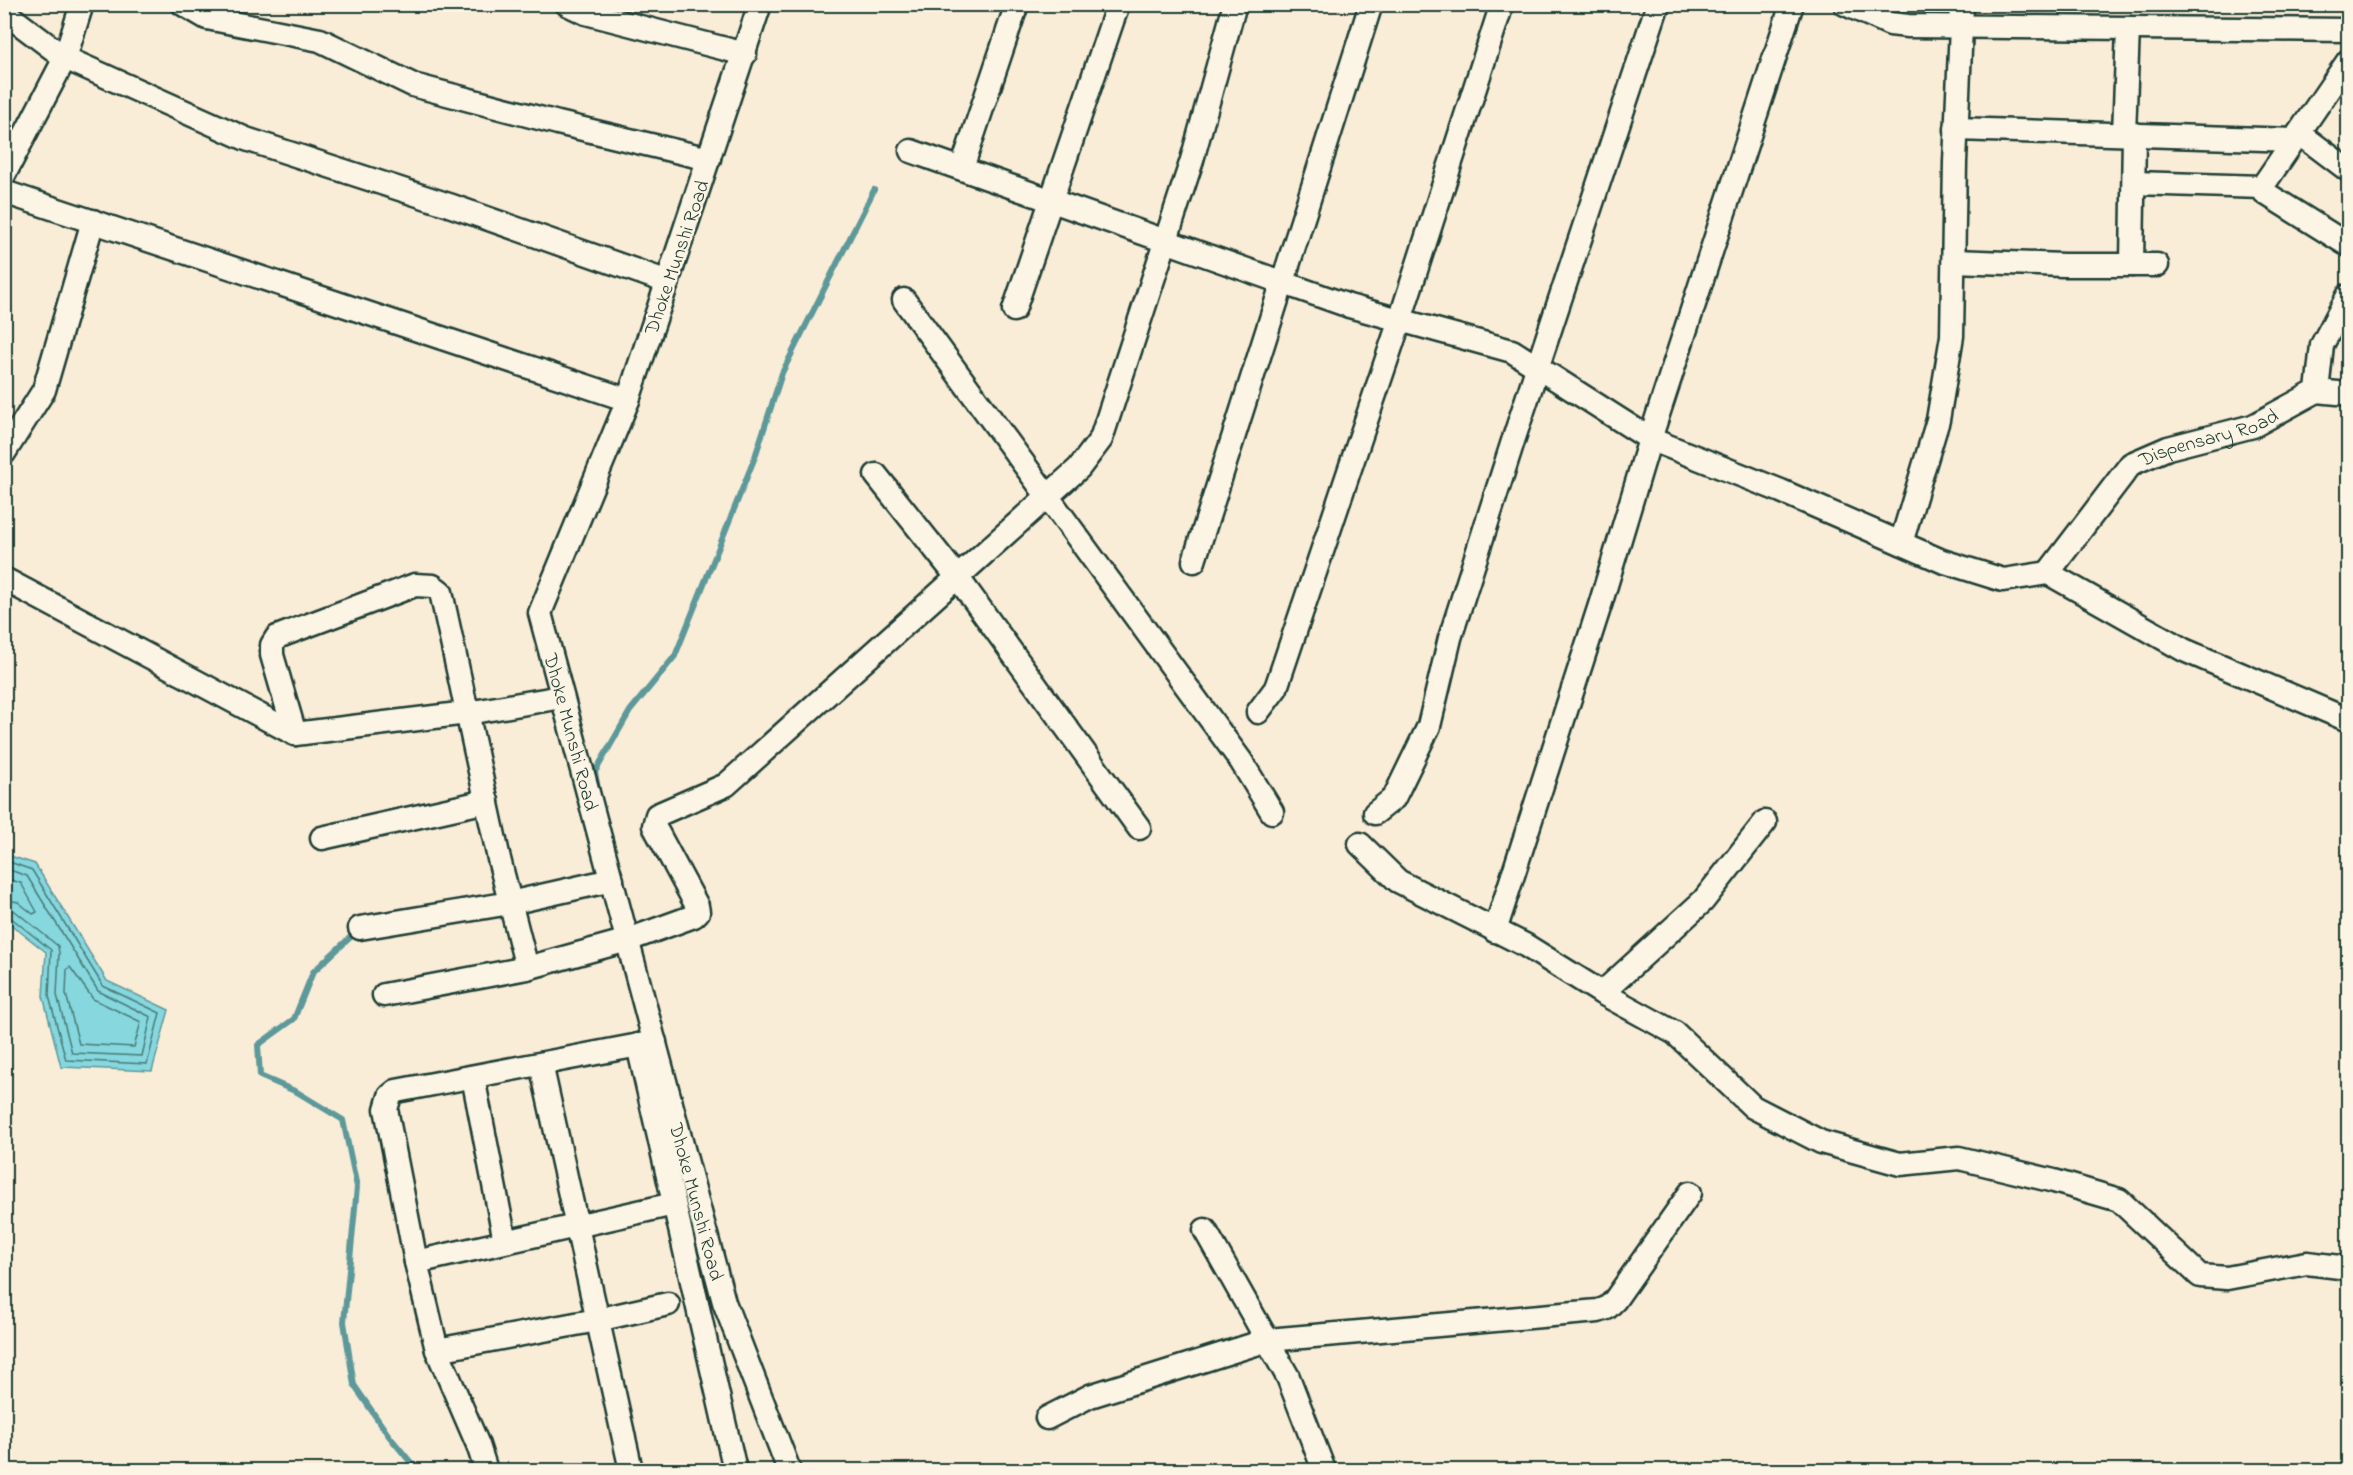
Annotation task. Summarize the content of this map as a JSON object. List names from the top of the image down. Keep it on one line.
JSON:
{"streets":{"street":["Dhoke Munshi Road","Dispensary Road"]}}
